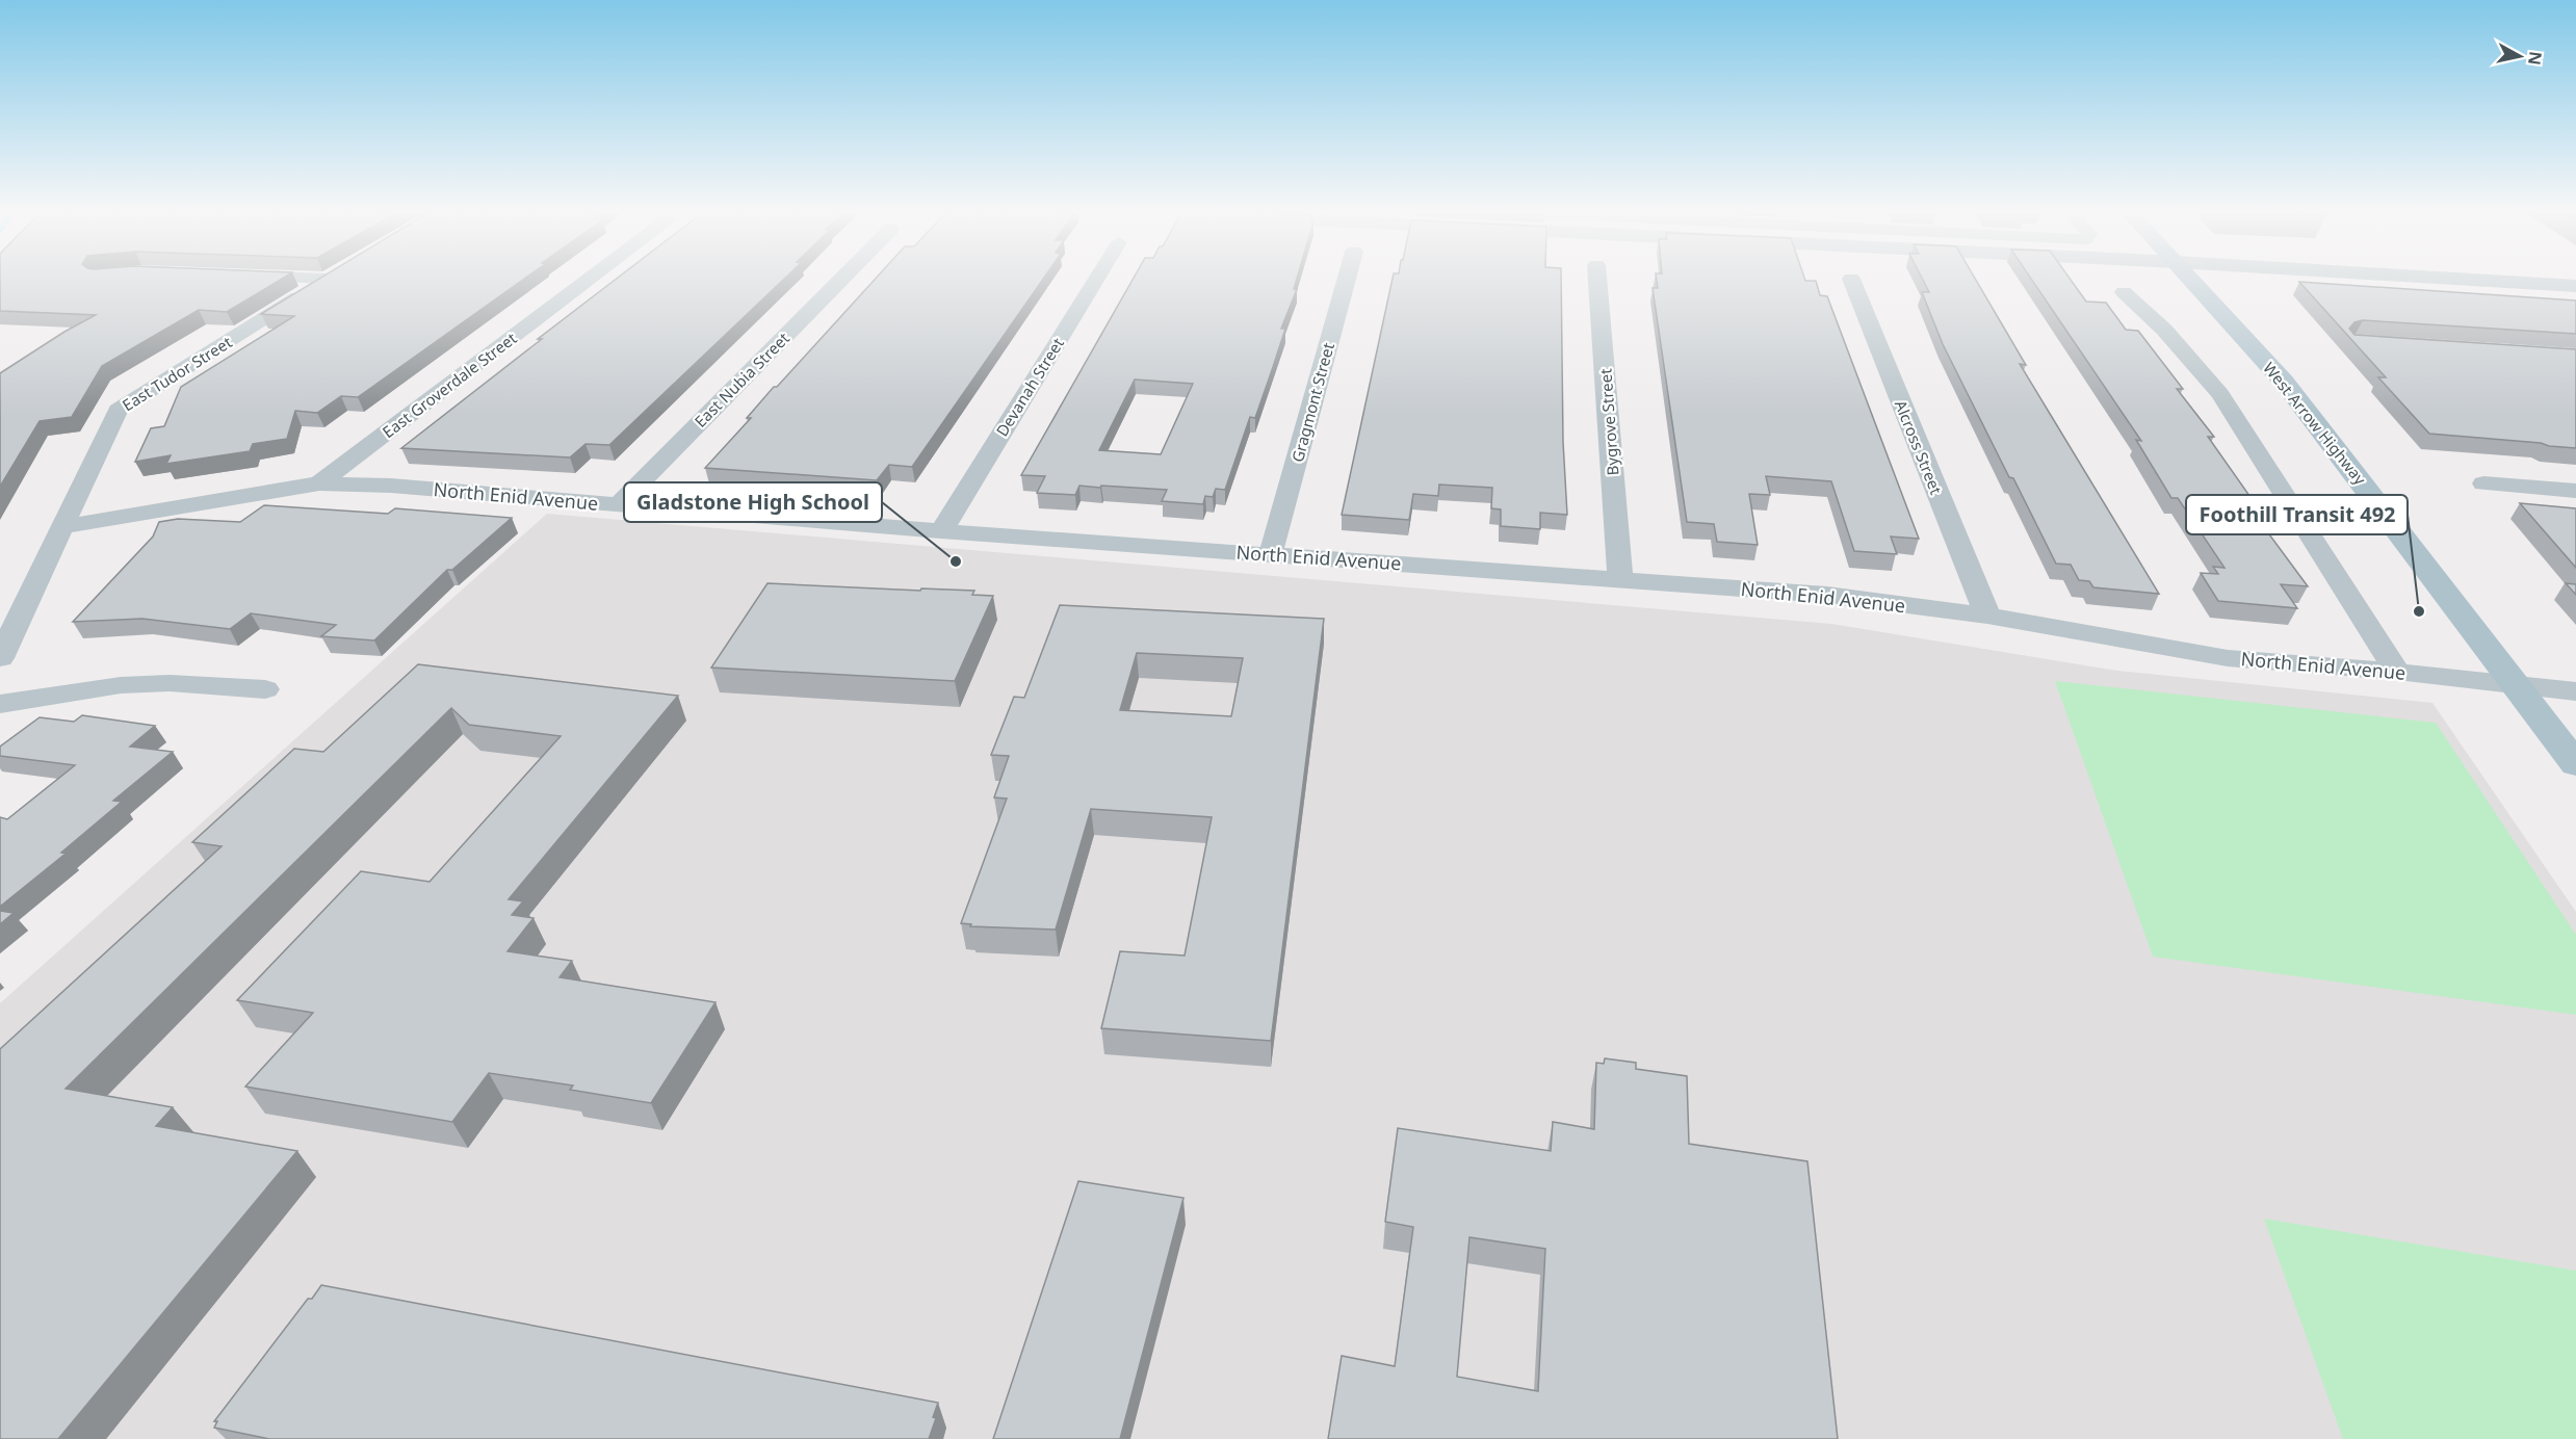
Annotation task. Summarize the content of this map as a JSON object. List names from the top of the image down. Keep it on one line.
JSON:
{"streets":{"main road":["West Arrow Highway"],"street":["East Tudor Street","East Nubia Street","East Groverdale Street","Devanah Street","Gragmont Street","Bygrove Street","Alcross Street","North Enid Avenue"]},"crossings":[["East Tudor Street","North Enid Avenue"],["East Nubia Street","North Enid Avenue"],["East Groverdale Street","North Enid Avenue"],["Devanah Street","North Enid Avenue"],["Gragmont Street","North Enid Avenue"],["Bygrove Street","North Enid Avenue"],["West Arrow Highway","North Enid Avenue"],["Alcross Street","North Enid Avenue"]],"places":["Gladstone High School","Foothill Transit 492"],"north":"right"}
